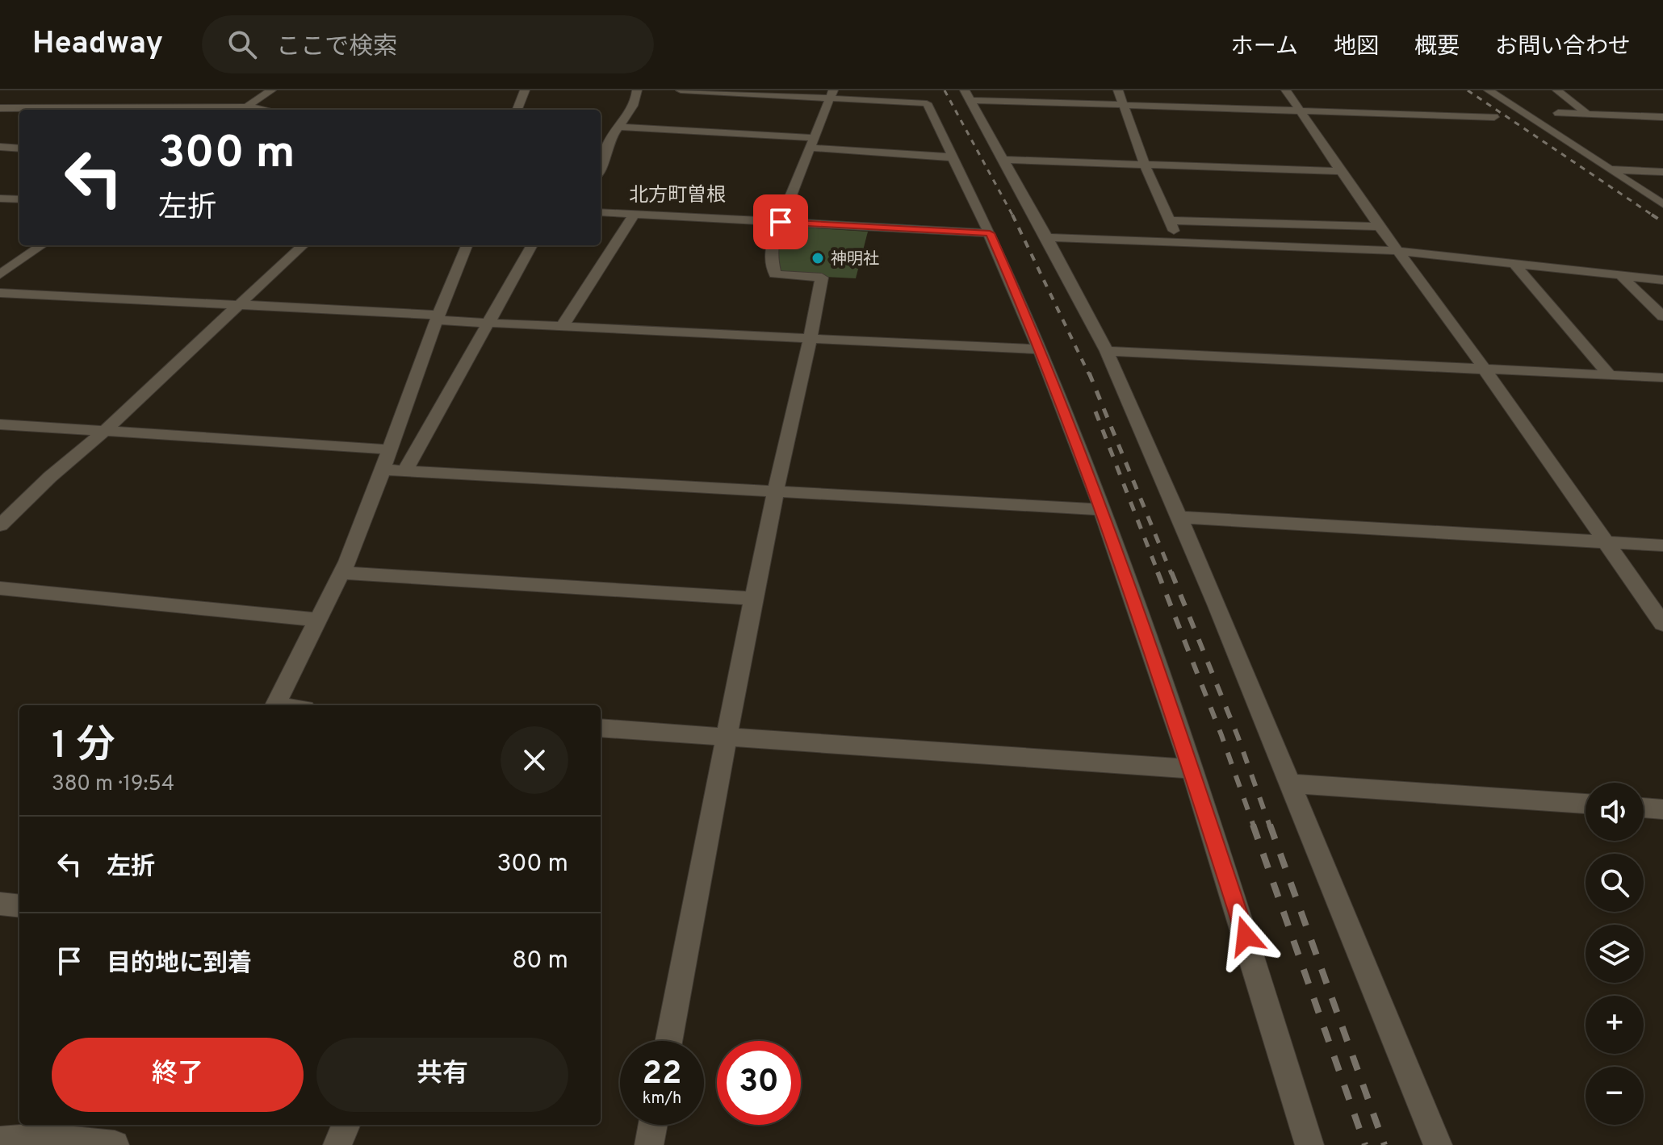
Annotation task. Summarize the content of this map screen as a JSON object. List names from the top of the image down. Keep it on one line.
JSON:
{"districts":["北方町曽根"],"places":["神明社"],"page":{"header":"Headway","search":"ここで検索","nav":["ホーム","地図","概要","お問い合わせ"],"turn":["300 m","左折"],"heading":["1 分","380 m · 19:54"],"map_buttons":["+","−"],"list":[{"name":"左折","value":"300 m"},{"name":"目的地に到着","value":"80 m"}],"buttons":["終了","共有"],"speed":"22 km/h","limit":"30"}}
